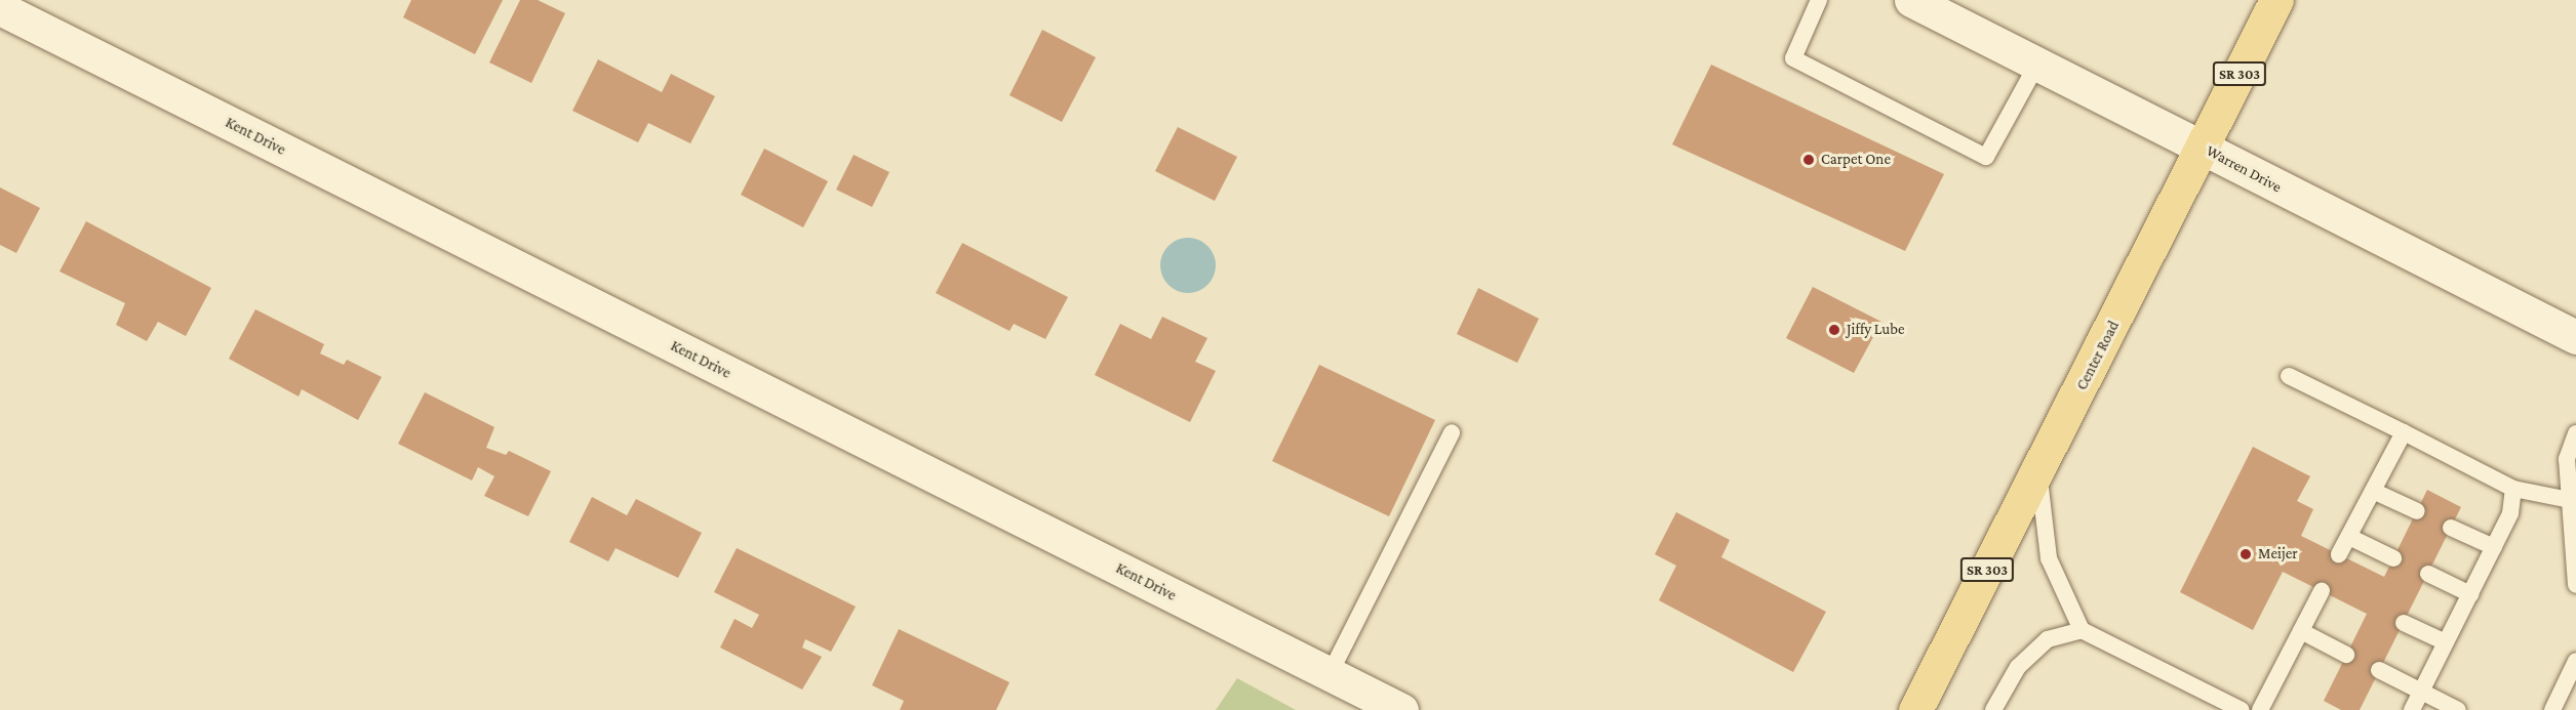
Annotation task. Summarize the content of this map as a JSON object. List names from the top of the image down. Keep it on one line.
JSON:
{"streets":{"main road":["SR 303","Center Road"],"street":["Kent Drive","Warren Drive"]},"crossings":[["Warren Drive","Center Road"]],"places":["Carpet One","Jiffy Lube","Meijer"]}
